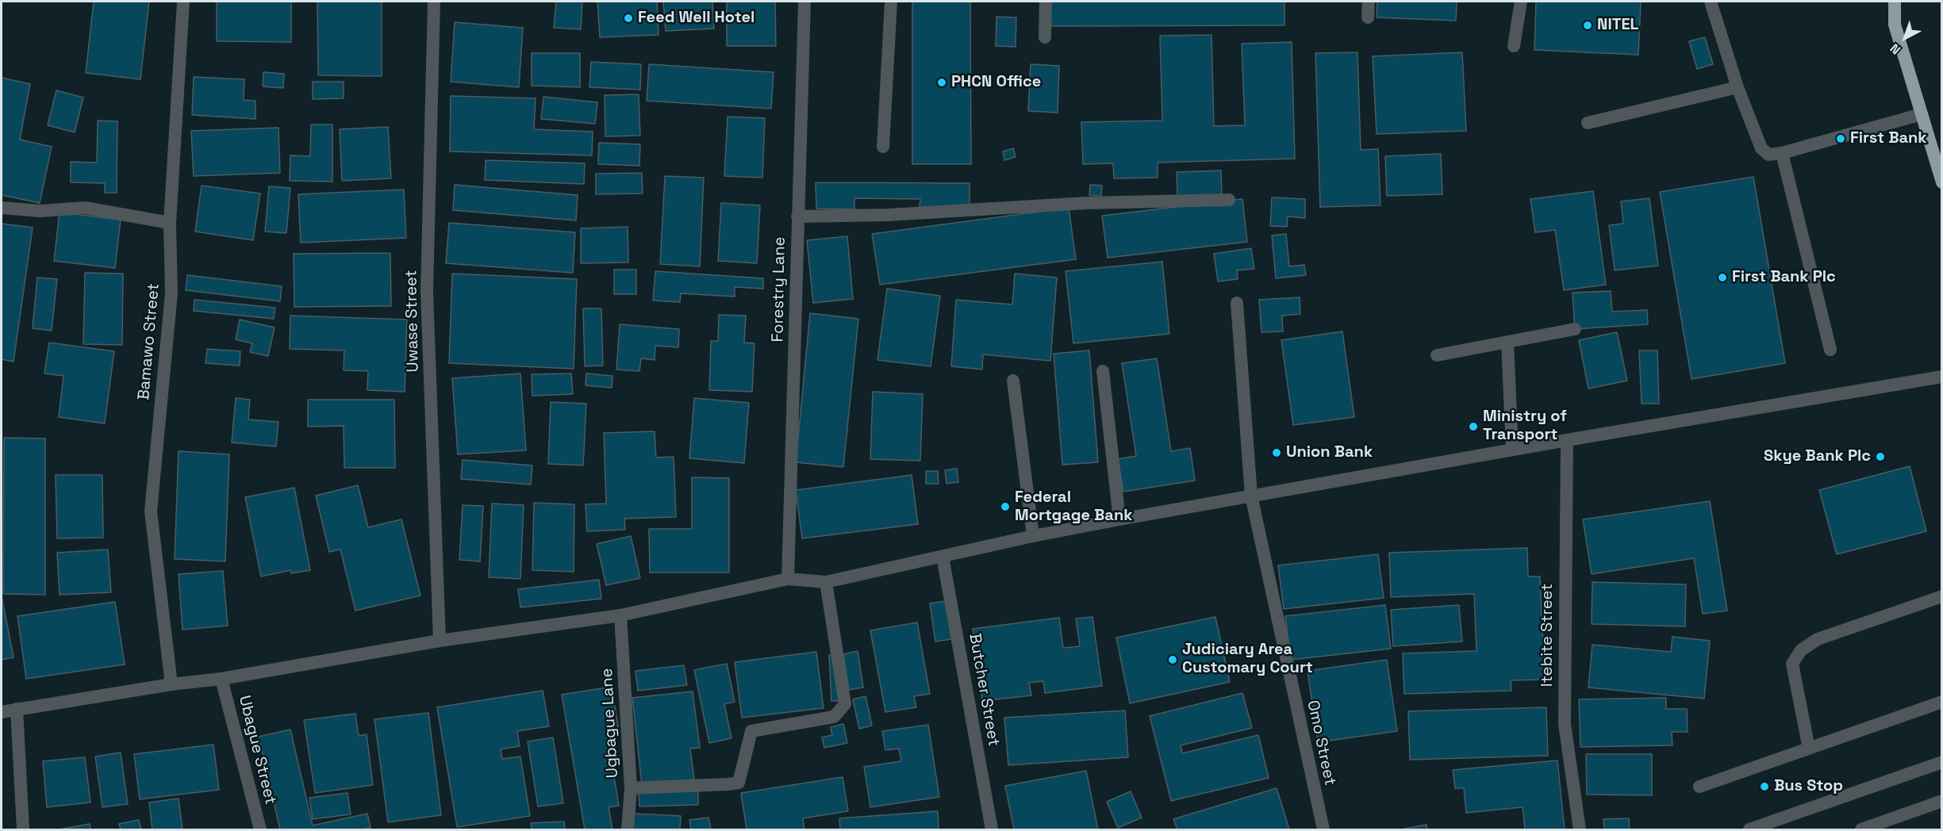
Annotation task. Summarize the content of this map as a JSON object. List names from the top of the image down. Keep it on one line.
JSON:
{"streets":{"street":["Forestry Lane","Uwase Street","Bamawo Street","Itebite Street","Butcher Street","Ugbague Lane","Omo Street","Ubague Street"]},"places":["Feed Well Hotel","NITEL","PHCN Office","First Bank","First Bank Plc","Ministry of Transport","Union Bank","Skye Bank Plc","Federal Mortgage Bank","Judiciary Area Customary Court","Bus Stop"],"north":"bottom left"}
